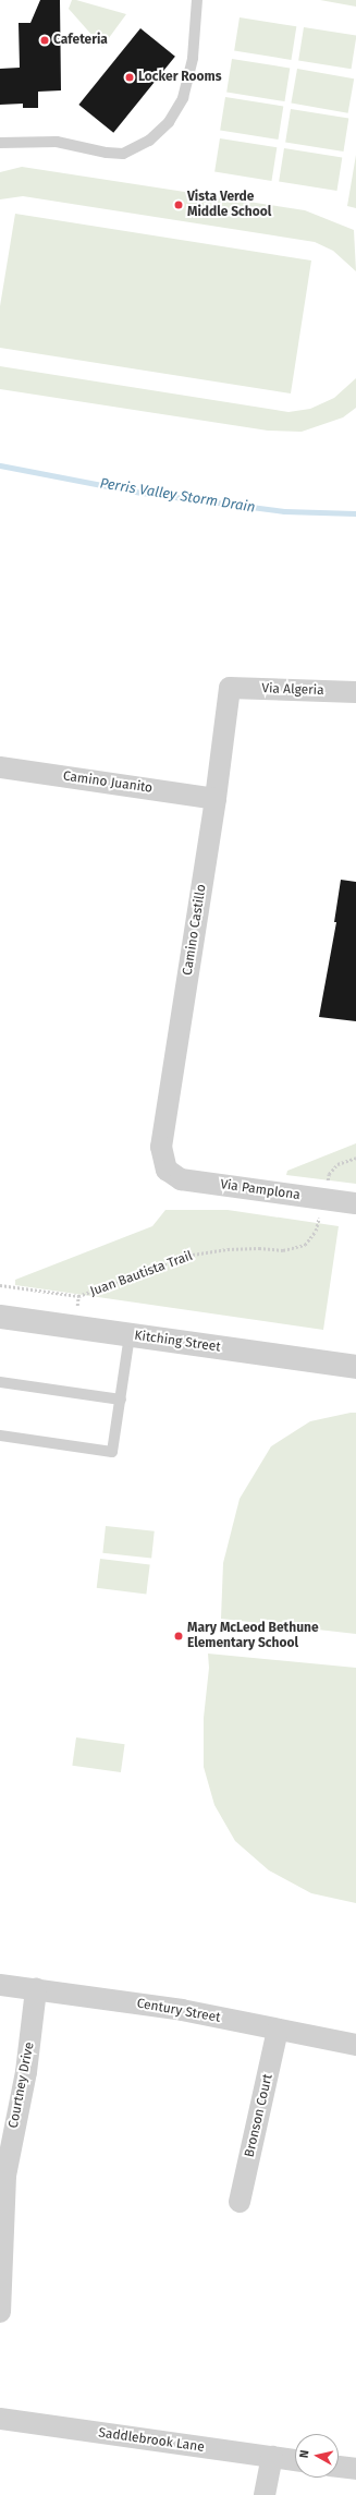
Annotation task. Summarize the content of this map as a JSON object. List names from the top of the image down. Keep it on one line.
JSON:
{"streets":{"street":["Via Algeria","Camino Juanito","Camino Castillo","Via Pamplona","Kitching Street","Century Street","Courtney Drive","Bronson Court","Saddlebrook Lane"],"path":["Juan Bautista Trail"]},"crossings":[["Via Algeria","Camino Castillo"],["Camino Juanito","Camino Castillo"],["Camino Castillo","Via Pamplona"],["Via Pamplona","Juan Bautista Trail"],["Century Street","Courtney Drive"],["Century Street","Bronson Court"]],"water":["Perris Valley Storm Drain"],"places":["Cafeteria","Locker Rooms","Vista Verde Middle School","Mary McLeod Bethune Elementary School"],"north":"left"}
